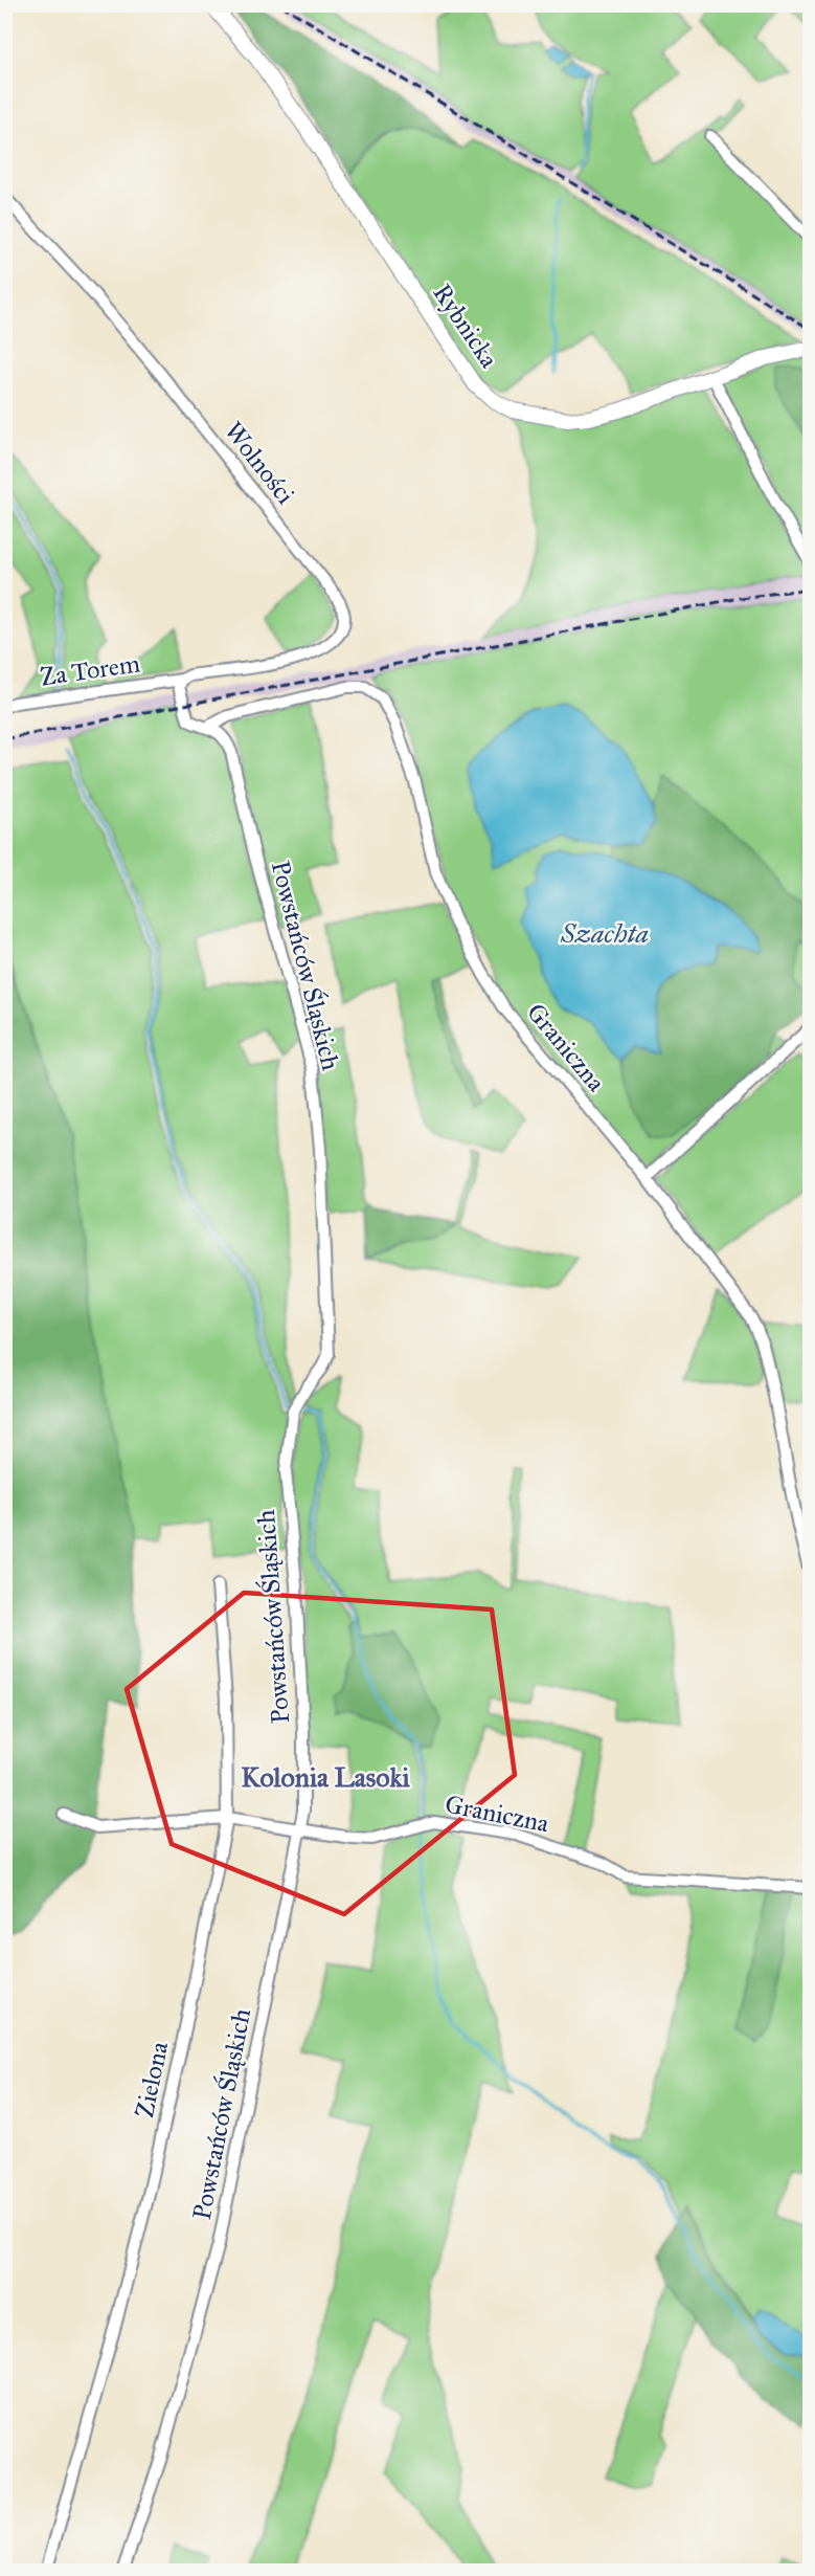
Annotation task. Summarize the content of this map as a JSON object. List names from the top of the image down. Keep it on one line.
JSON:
{"streets":{"street":["Rybnicka","Wolności","Za Torem","Powstańców Śląskich","Graniczna","Zielona"]},"crossings":[["Wolności","Za Torem"],["Wolności","Powstańców Śląskich"],["Za Torem","Powstańców Śląskich"],["Powstańców Śląskich","Graniczna"],["Graniczna","Zielona"]],"districts":["Kolonia Lasoki"],"water":["Szachta"]}
